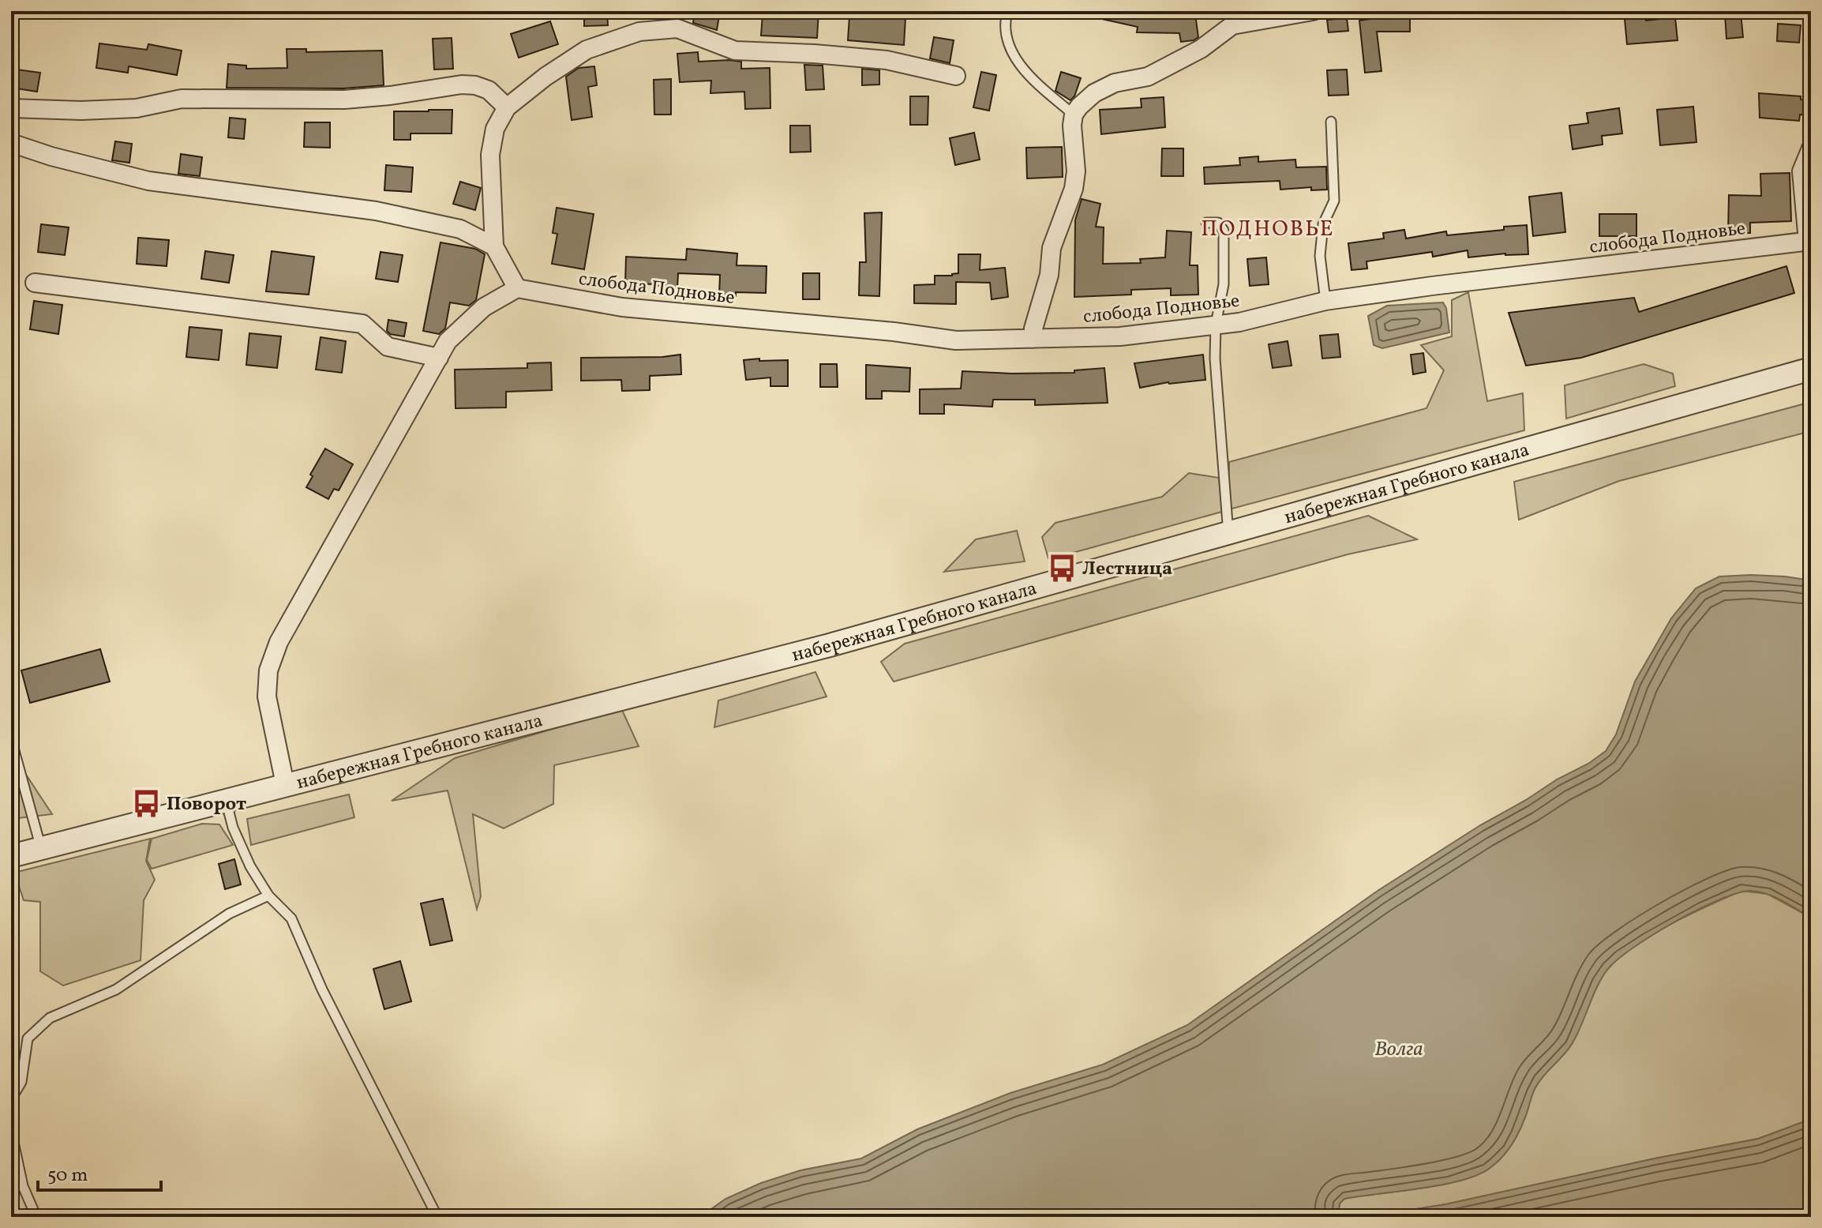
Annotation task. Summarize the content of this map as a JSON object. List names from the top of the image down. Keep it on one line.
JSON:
{"streets":{"street":["слобода Подновье","набережная Гребного канала"]},"districts":["ПОДНОВЬЕ"],"water":["Волга"],"places":{"bus stop":["Лестница","Поворот"]},"scale_bar":"50 m"}
